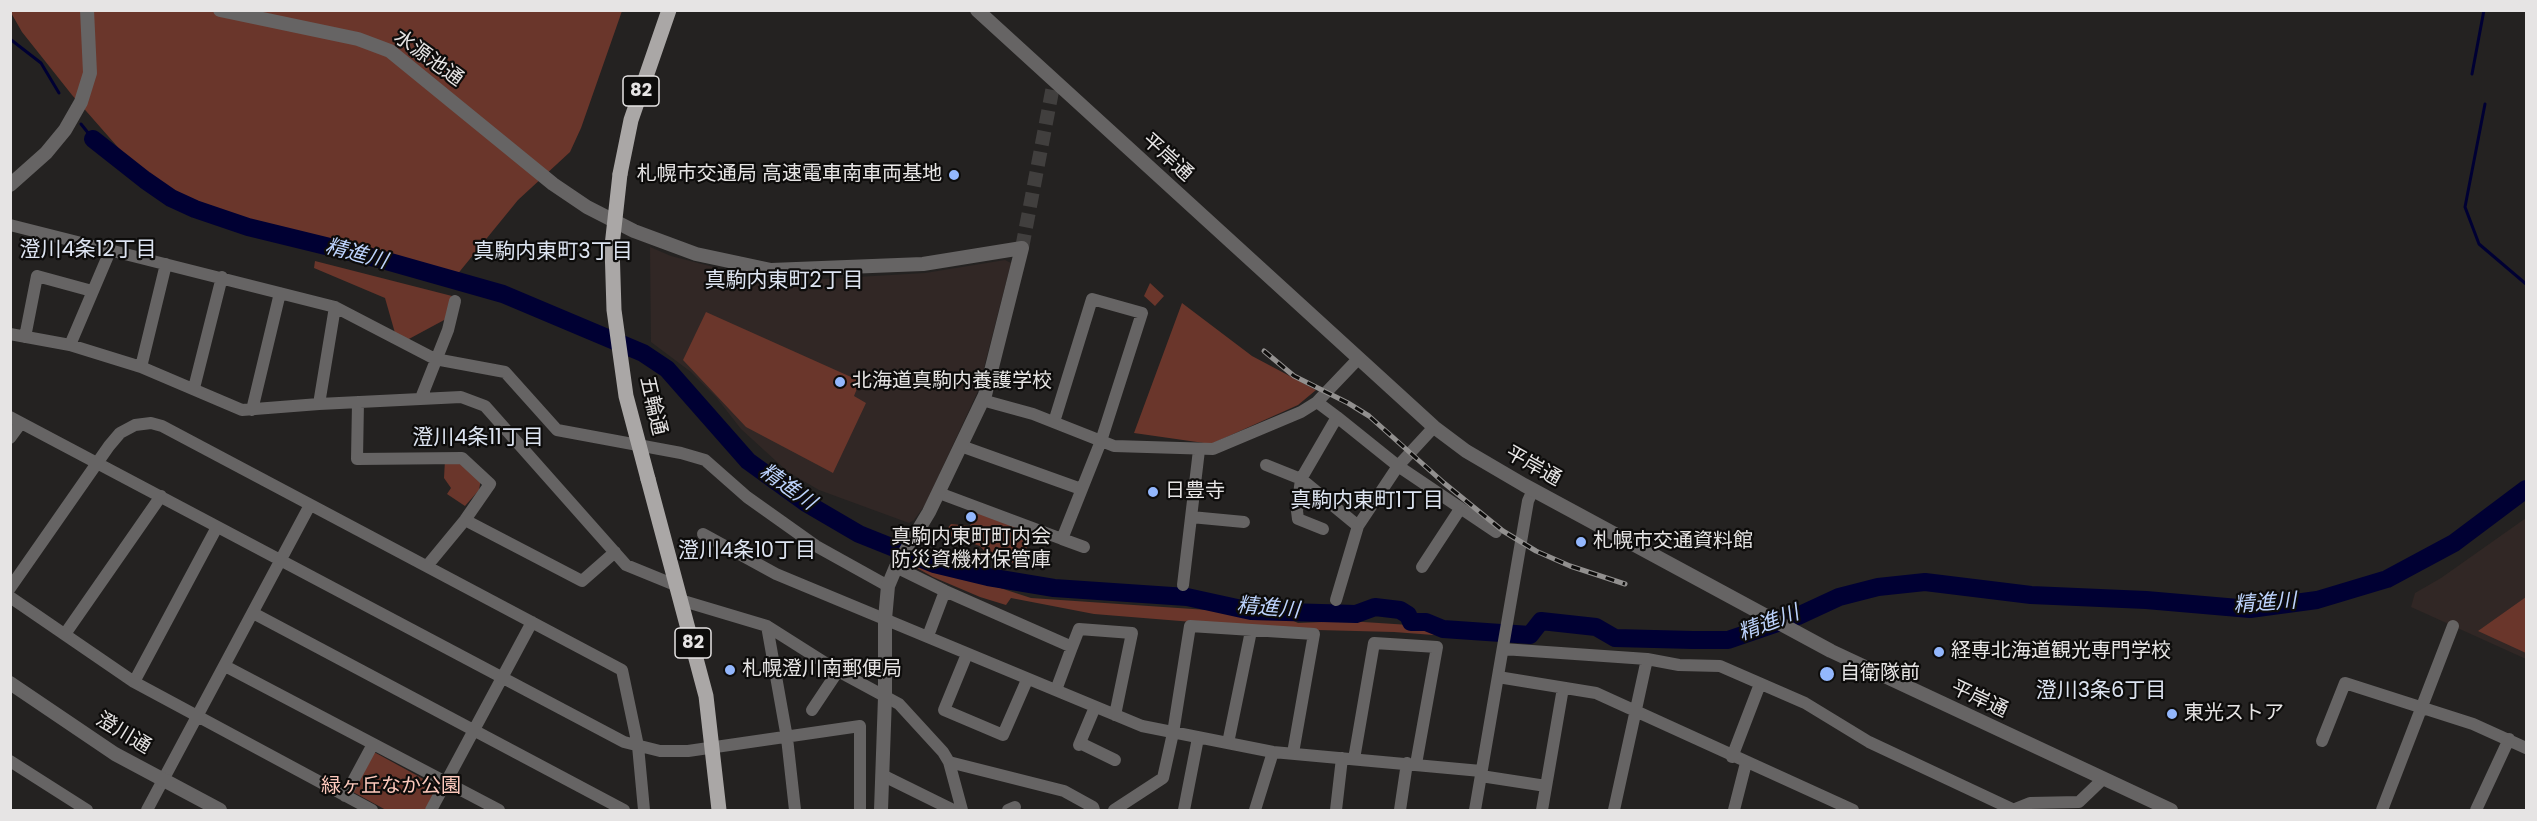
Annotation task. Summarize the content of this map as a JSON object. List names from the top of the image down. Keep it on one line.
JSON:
{"streets":{"main road":["82","五輪通"],"street":["水源池通","平岸通","澄川通"]},"districts":["澄川4条12丁目","真駒内東町3丁目","真駒内東町2丁目","澄川4条11丁目","真駒内東町1丁目","澄川4条10丁目","澄川3条6丁目"],"water":["精進川"],"parks":["緑ヶ丘なか公園"],"places":["札幌市交通局 高速電車南車両基地","北海道真駒内養護学校","日豊寺","真駒内東町町内会 防災資機材保管庫","札幌市交通資料館","経専北海道観光専門学校","札幌澄川南郵便局","自衛隊前","東光ストア"]}
